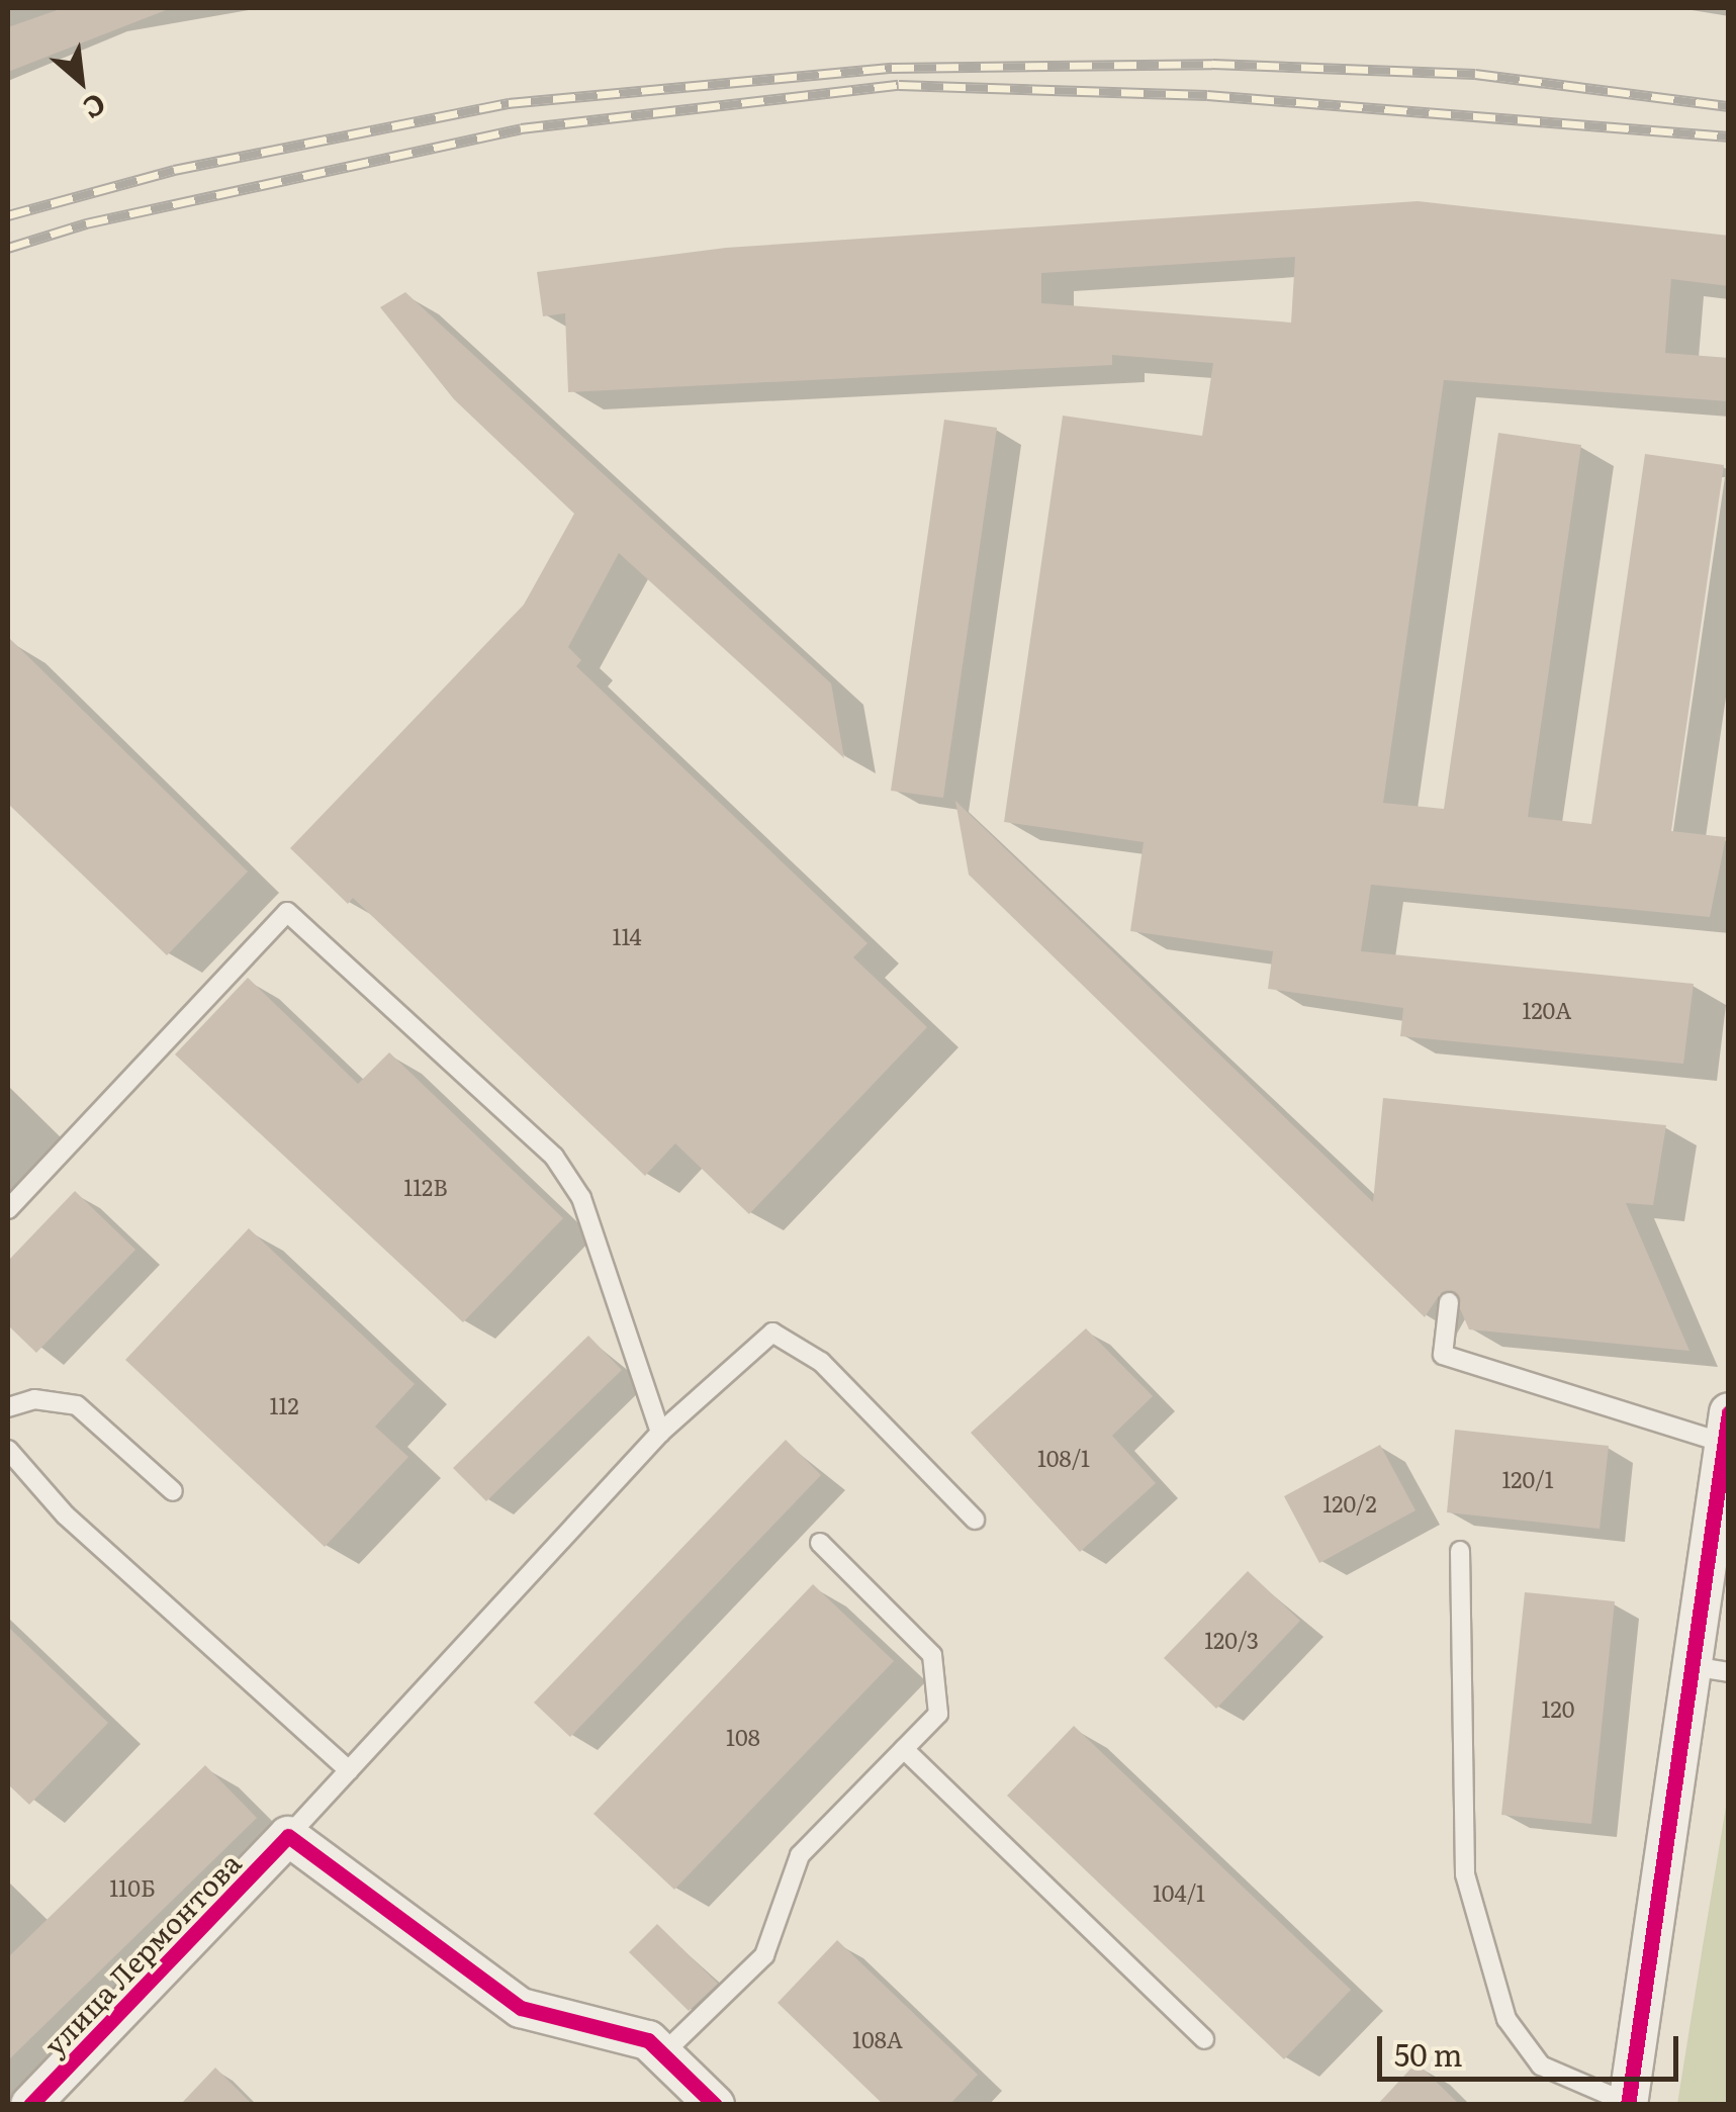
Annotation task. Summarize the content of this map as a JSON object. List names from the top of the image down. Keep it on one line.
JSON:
{"streets":{"street":["улица Лермонтова"]},"house_numbers":["114","120А","112В","112","108/1","120/1","120/2","120/3","120","108","110Б","104/1","108А"],"scale_bar":"50 m","north":"bottom right"}
